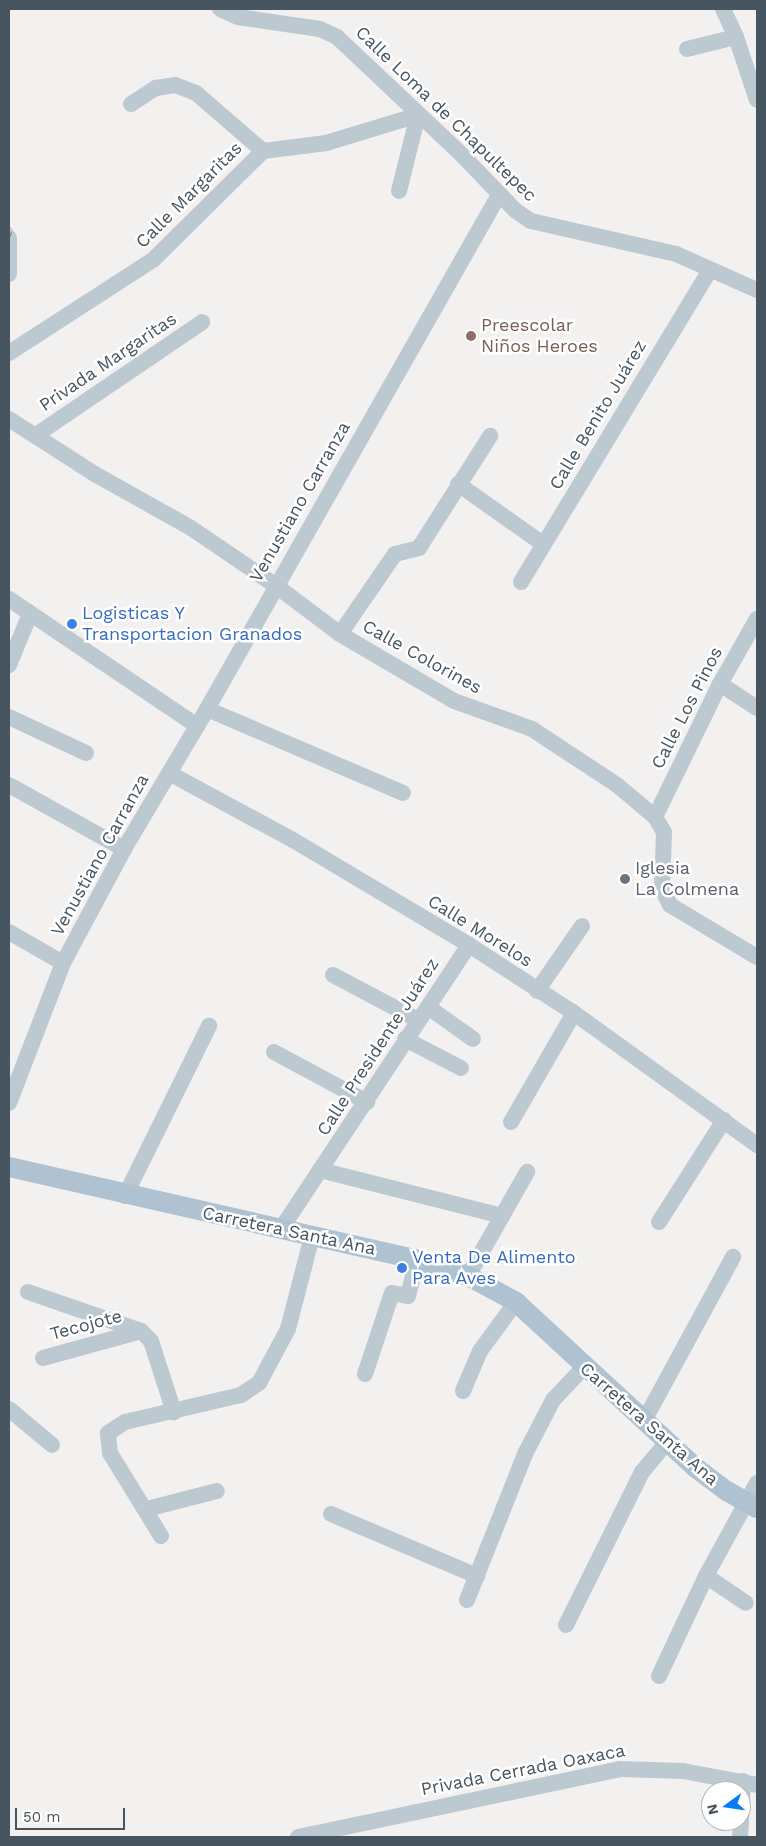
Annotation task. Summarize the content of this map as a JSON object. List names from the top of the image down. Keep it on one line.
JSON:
{"streets":{"main road":["Carretera Santa Ana"],"street":["Calle Loma de Chapultepec","Calle Margaritas","Privada Margaritas","Calle Benito Juárez","Venustiano Carranza","Calle Colorines","Calle Los Pinos","Calle Morelos","Calle Presidente Juárez","Tecojote","Privada Cerrada Oaxaca"]},"crossings":[["Calle Loma de Chapultepec","Calle Margaritas"],["Calle Loma de Chapultepec","Calle Benito Juárez"],["Calle Loma de Chapultepec","Venustiano Carranza"],["Privada Margaritas","Calle Colorines"],["Venustiano Carranza","Calle Colorines"],["Venustiano Carranza","Calle Morelos"],["Calle Colorines","Calle Los Pinos"],["Calle Morelos","Calle Presidente Juárez"],["Calle Presidente Juárez","Carretera Santa Ana"]],"places":["Preescolar Niños Heroes","Logisticas Y Transportacion Granados","Iglesia La Colmena","Venta De Alimento Para Aves"],"scale_bar":"50 m","north":"left"}
